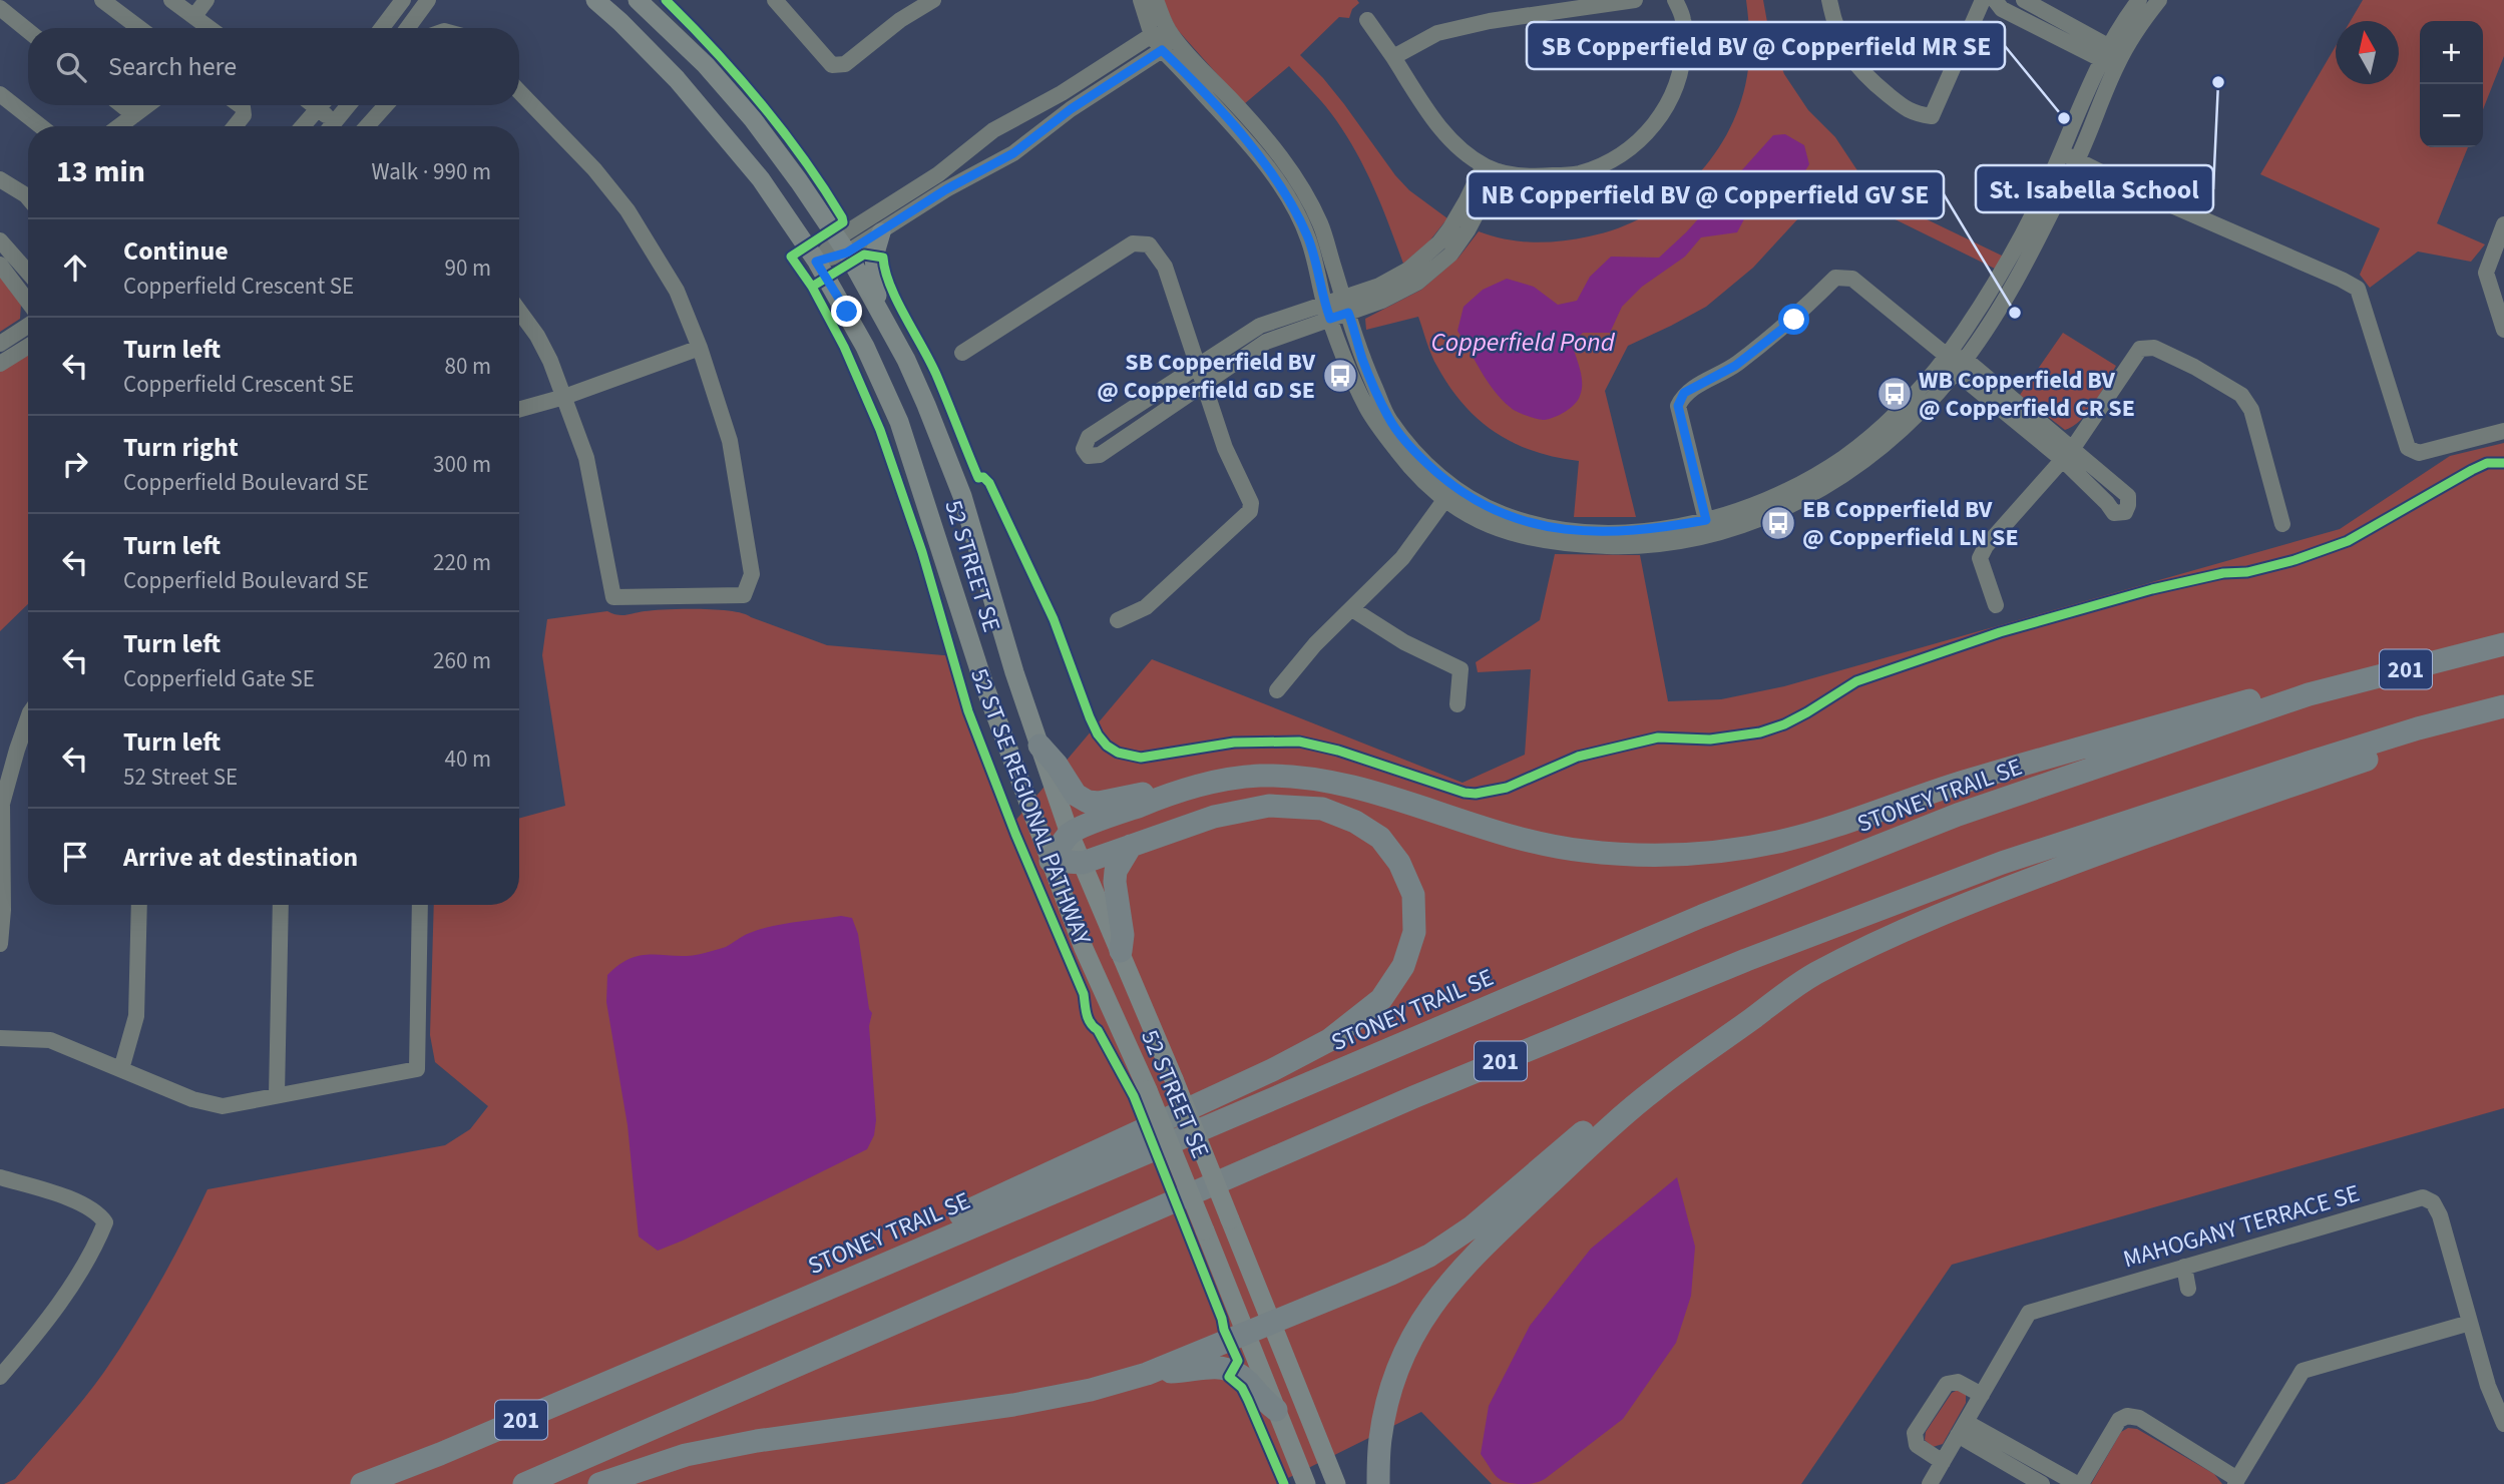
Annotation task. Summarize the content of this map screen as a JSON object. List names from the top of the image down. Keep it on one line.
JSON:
{"streets":{"highway":["201","STONEY TRAIL SE"],"main road":["52 STREET SE"],"street":["MAHOGANY TERRACE SE"],"cycle path":["52 ST SE REGIONAL PATHWAY"]},"water":["Copperfield Pond"],"places":{"other":["St. Isabella School","SB Copperfield BV @ Copperfield MR SE","NB Copperfield BV @ Copperfield GV SE"],"bus stop":["SB Copperfield BV @ Copperfield GD SE","WB Copperfield BV @ Copperfield CR SE","EB Copperfield BV @ Copperfield LN SE"]},"north":"top","page":{"map_buttons":["+","−"],"search":"Search here","heading":["13 min","Walk · 990 m"],"list":[["Continue","Copperfield Crescent SE","90 m"],["Turn left","Copperfield Crescent SE","80 m"],["Turn right","Copperfield Boulevard SE","300 m"],["Turn left","Copperfield Boulevard SE","220 m"],["Turn left","Copperfield Gate SE","260 m"],["Turn left","52 Street SE","40 m"],"Arrive at destination"]}}
